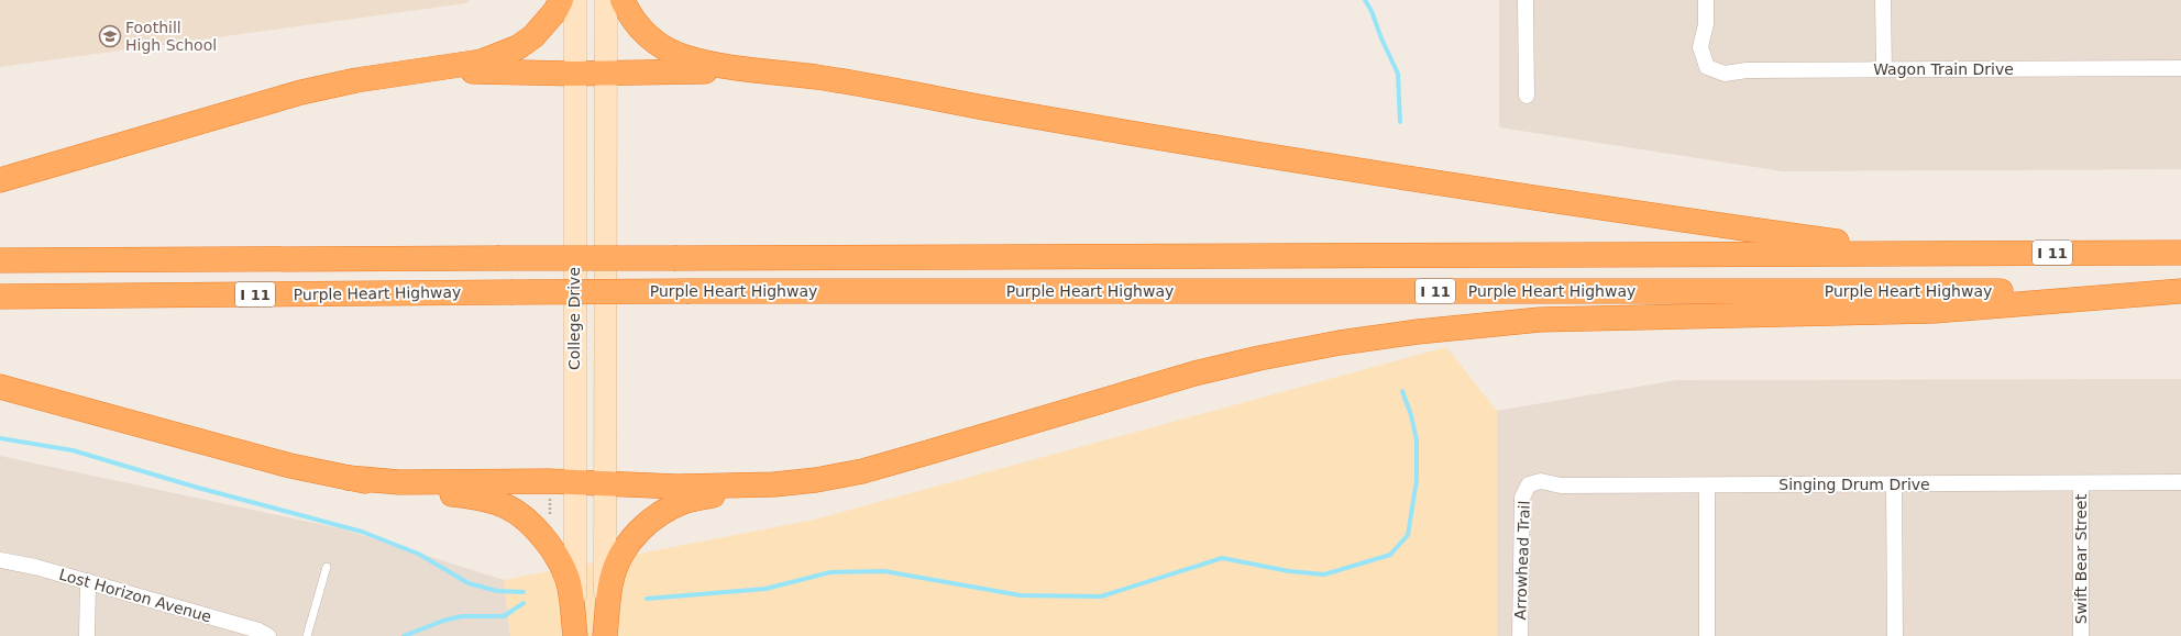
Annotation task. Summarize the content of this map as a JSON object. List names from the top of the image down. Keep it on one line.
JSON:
{"streets":{"highway":["I 11","Purple Heart Highway"],"main road":["College Drive"],"street":["Wagon Train Drive","Singing Drum Drive","Swift Bear Street","Arrowhead Trail","Lost Horizon Avenue"]},"crossings":[["Singing Drum Drive","Swift Bear Street"],["Singing Drum Drive","Arrowhead Trail"]],"places":{"school or university":["Foothill High School"]}}
